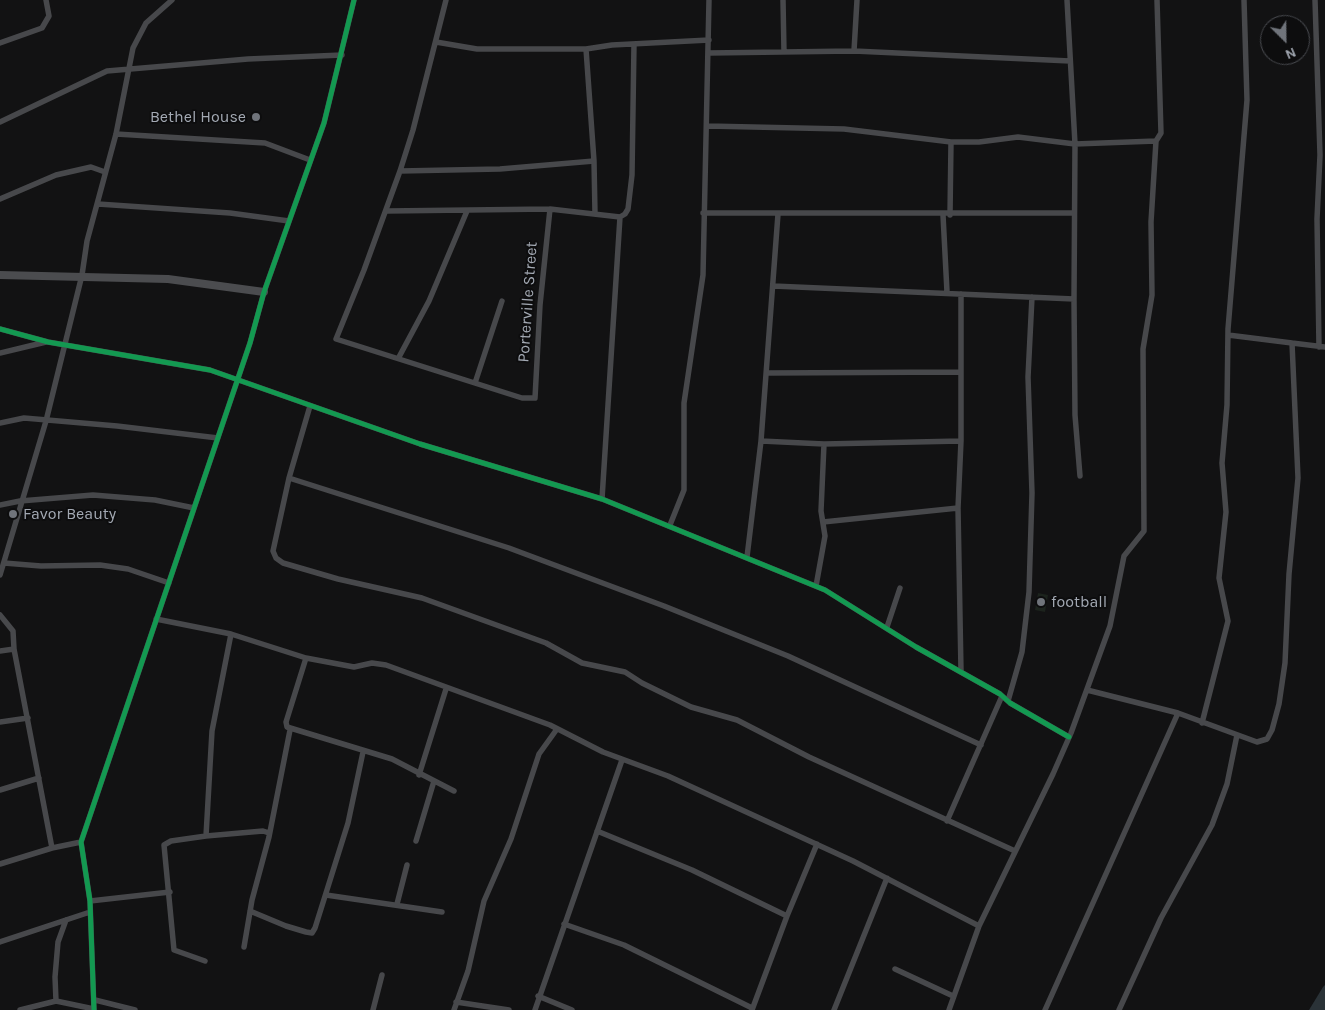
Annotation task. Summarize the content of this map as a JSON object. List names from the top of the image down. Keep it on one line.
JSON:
{"streets":{"street":["Porterville Street"]},"places":["Bethel House","Favor Beauty","football"],"north":"bottom right"}
